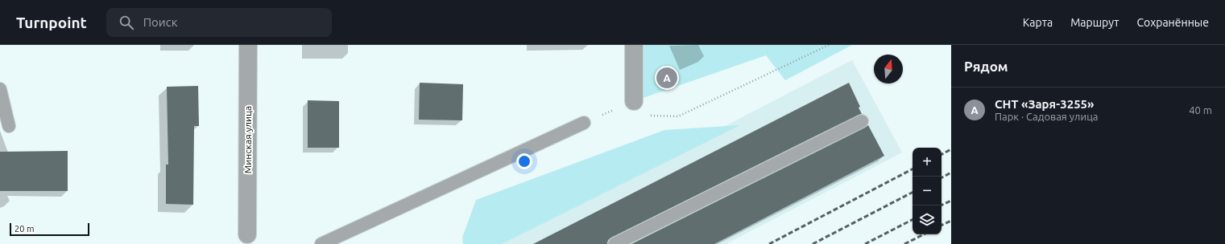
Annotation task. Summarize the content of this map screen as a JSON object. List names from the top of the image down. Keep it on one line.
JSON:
{"streets":{"street":["Минская улица"]},"scale_bar":"20 m","north":"top","page":{"header":"Turnpoint","search":"Поиск","nav":["Карта","Маршрут","Сохранённые"],"heading":"Рядом","pins":"A","list":[{"mark":"A","name":"СНТ «Заря-3255»","note":"Парк · Садовая улица","value":"40 m"}],"map_buttons":["+","−"],"scale":"20 m"}}
